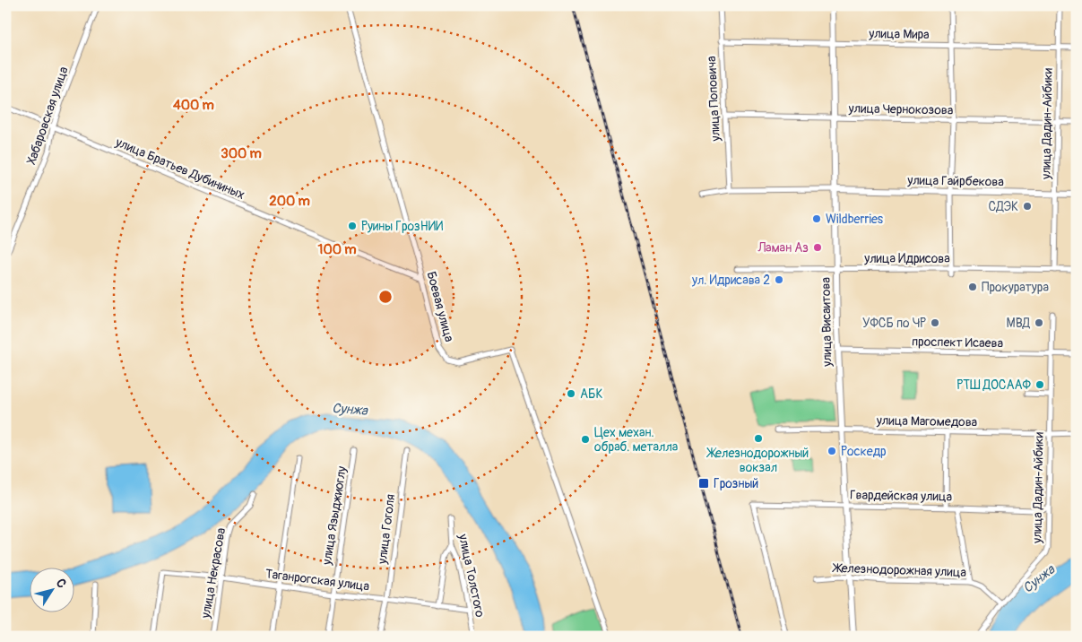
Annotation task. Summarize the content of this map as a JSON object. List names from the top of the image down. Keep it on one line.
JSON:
{"streets":{"main road":["улица Гайрбекова","улица Висаитова"],"street":["улица Мира","улица Поповича","улица Чернокозова","Хабаровская улица","улица Дадин-Айбики","улица Братьев Дубининых","улица Идрисова","Боевая улица","проспект Исаева","улица Магомедова","Гвардейская улица","улица Языджиоглу","улица Гоголя","Железнодорожная улица","улица Некрасова","улица Толстого","Таганрогская улица"]},"crossings":[["улица Мира","улица Поповича"],["улица Мира","улица Дадин-Айбики"],["улица Мира","улица Висаитова"],["улица Поповича","улица Чернокозова"],["улица Чернокозова","улица Дадин-Айбики"],["улица Чернокозова","улица Висаитова"],["Хабаровская улица","улица Братьев Дубининых"],["улица Дадин-Айбики","улица Гайрбекова"],["улица Дадин-Айбики","улица Идрисова"],["улица Дадин-Айбики","проспект Исаева"],["улица Дадин-Айбики","улица Магомедова"],["улица Дадин-Айбики","Гвардейская улица"],["улица Дадин-Айбики","Железнодорожная улица"],["улица Братьев Дубининых","Боевая улица"],["улица Гайрбекова","улица Висаитова"],["улица Идрисова","улица Висаитова"],["улица Висаитова","проспект Исаева"],["улица Висаитова","улица Магомедова"],["улица Висаитова","Гвардейская улица"],["улица Висаитова","Железнодорожная улица"],["улица Языджиоглу","Таганрогская улица"],["улица Гоголя","Таганрогская улица"],["улица Некрасова","Таганрогская улица"],["улица Толстого","Таганрогская улица"]],"water":["Сунжа"],"places":{"other":["СДЭК","Wildberries","Руины ГрозНИИ","Ламан Аз","ул. Идрисава 2","Прокуратура","УФСБ по ЧР","МВД","РТШ ДОСААФ","АБК","Железнодорожный вокзал","Цех механ. обраб. металла","Роскедр"],"transit":["Грозный"]},"north":"top right","rings":["400 m","300 m","200 m","100 m"]}
